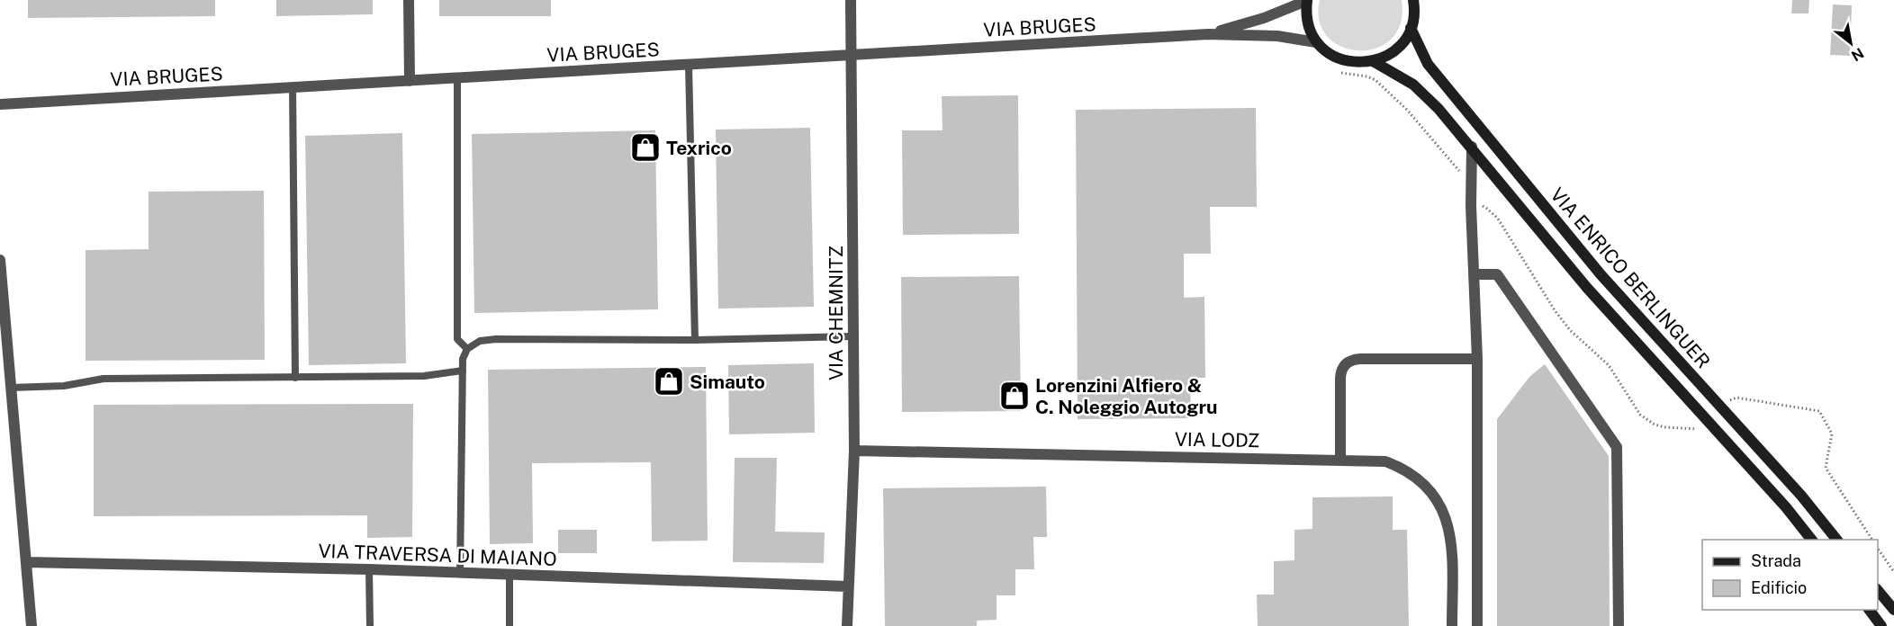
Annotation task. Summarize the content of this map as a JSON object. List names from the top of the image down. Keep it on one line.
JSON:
{"streets":{"main road":["VIA ENRICO BERLINGUER"],"street":["VIA BRUGES","VIA CHEMNITZ","VIA LODZ","VIA TRAVERSA DI MAIANO"]},"crossings":[["VIA BRUGES","VIA ENRICO BERLINGUER"],["VIA BRUGES","VIA CHEMNITZ"],["VIA CHEMNITZ","VIA LODZ"],["VIA CHEMNITZ","VIA TRAVERSA DI MAIANO"]],"places":{"shop":["Texrico","Simauto","Lorenzini Alfiero & C. Noleggio Autogru"]},"legend":["Strada","Edificio"],"north":"bottom right"}
